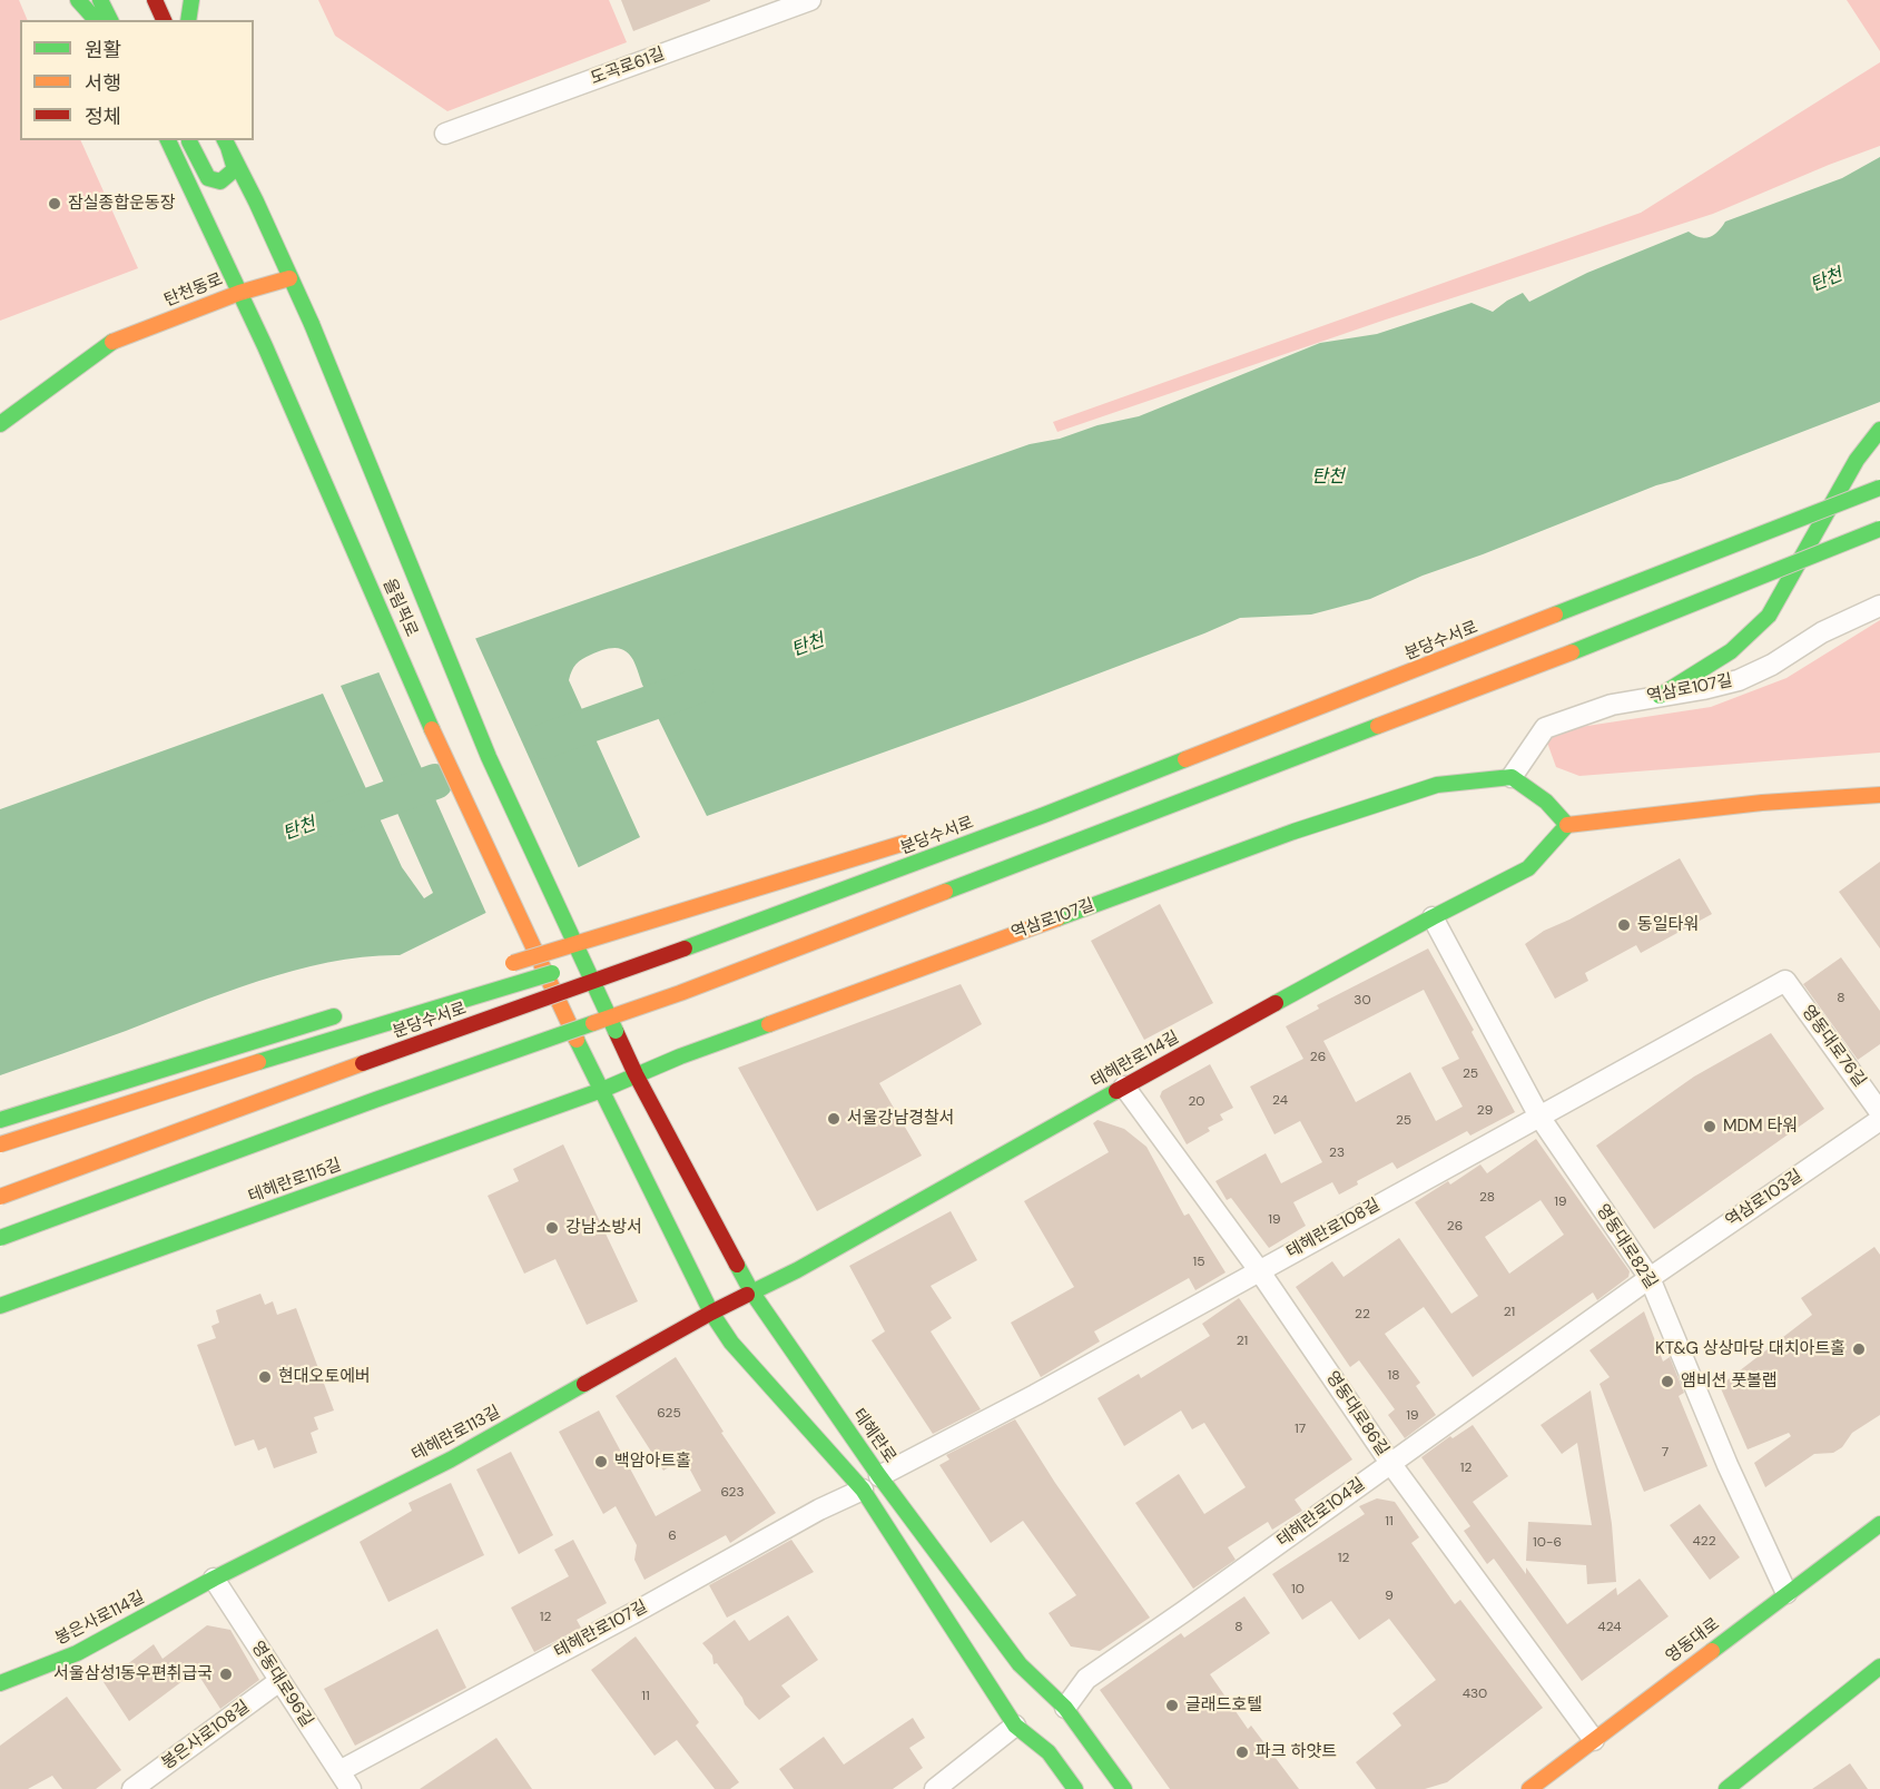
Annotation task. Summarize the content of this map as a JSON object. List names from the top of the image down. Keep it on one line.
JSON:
{"streets":{"main road":["탄천동로","올림픽로","분당수서로","역삼로107길","테헤란로114길","테헤란로115길","테헤란로113길","테헤란로","봉은사로114길","영동대로"],"street":["도곡로61길","영동대로76길","역삼로103길","테헤란로108길","영동대로82길","영동대로86길","테헤란로104길","테헤란로107길","영동대로96길","봉은사로108길"]},"crossings":[["탄천동로","올림픽로"],["올림픽로","역삼로107길"],["올림픽로","테헤란로115길"],["올림픽로","테헤란로"],["역삼로107길","테헤란로115길"],["역삼로107길","테헤란로"],["영동대로76길","테헤란로108길"],["테헤란로114길","영동대로82길"],["테헤란로114길","영동대로86길"],["테헤란로114길","테헤란로113길"],["테헤란로114길","테헤란로"],["역삼로103길","영동대로82길"],["역삼로103길","테헤란로104길"],["테헤란로108길","영동대로82길"],["테헤란로108길","영동대로86길"],["테헤란로108길","테헤란로"],["영동대로82길","테헤란로104길"],["영동대로82길","영동대로"],["영동대로86길","테헤란로104길"],["영동대로86길","영동대로"],["테헤란로113길","봉은사로114길"],["테헤란로113길","영동대로96길"],["테헤란로","테헤란로104길"],["봉은사로114길","영동대로96길"],["테헤란로107길","영동대로96길"],["영동대로96길","봉은사로108길"]],"water":["탄천"],"places":["잠실종합운동장","동일타워","서울강남경찰서","MDM 타워","강남소방서","KT&G 상상마당 대치아트홀","현대오토에버","앰비션 풋볼랩","백암아트홀","서울삼성1동우편취급국","글래드호텔","파크 하얏트"],"house_numbers":["8","30","26","25","24","20","29","25","23","28","19","19","26","15","21","22","21","18","625","19","17","7","12","623","11","6","422","10-6","12","10","9","12","8","424","430","11"],"legend":["원활","서행","정체"]}
